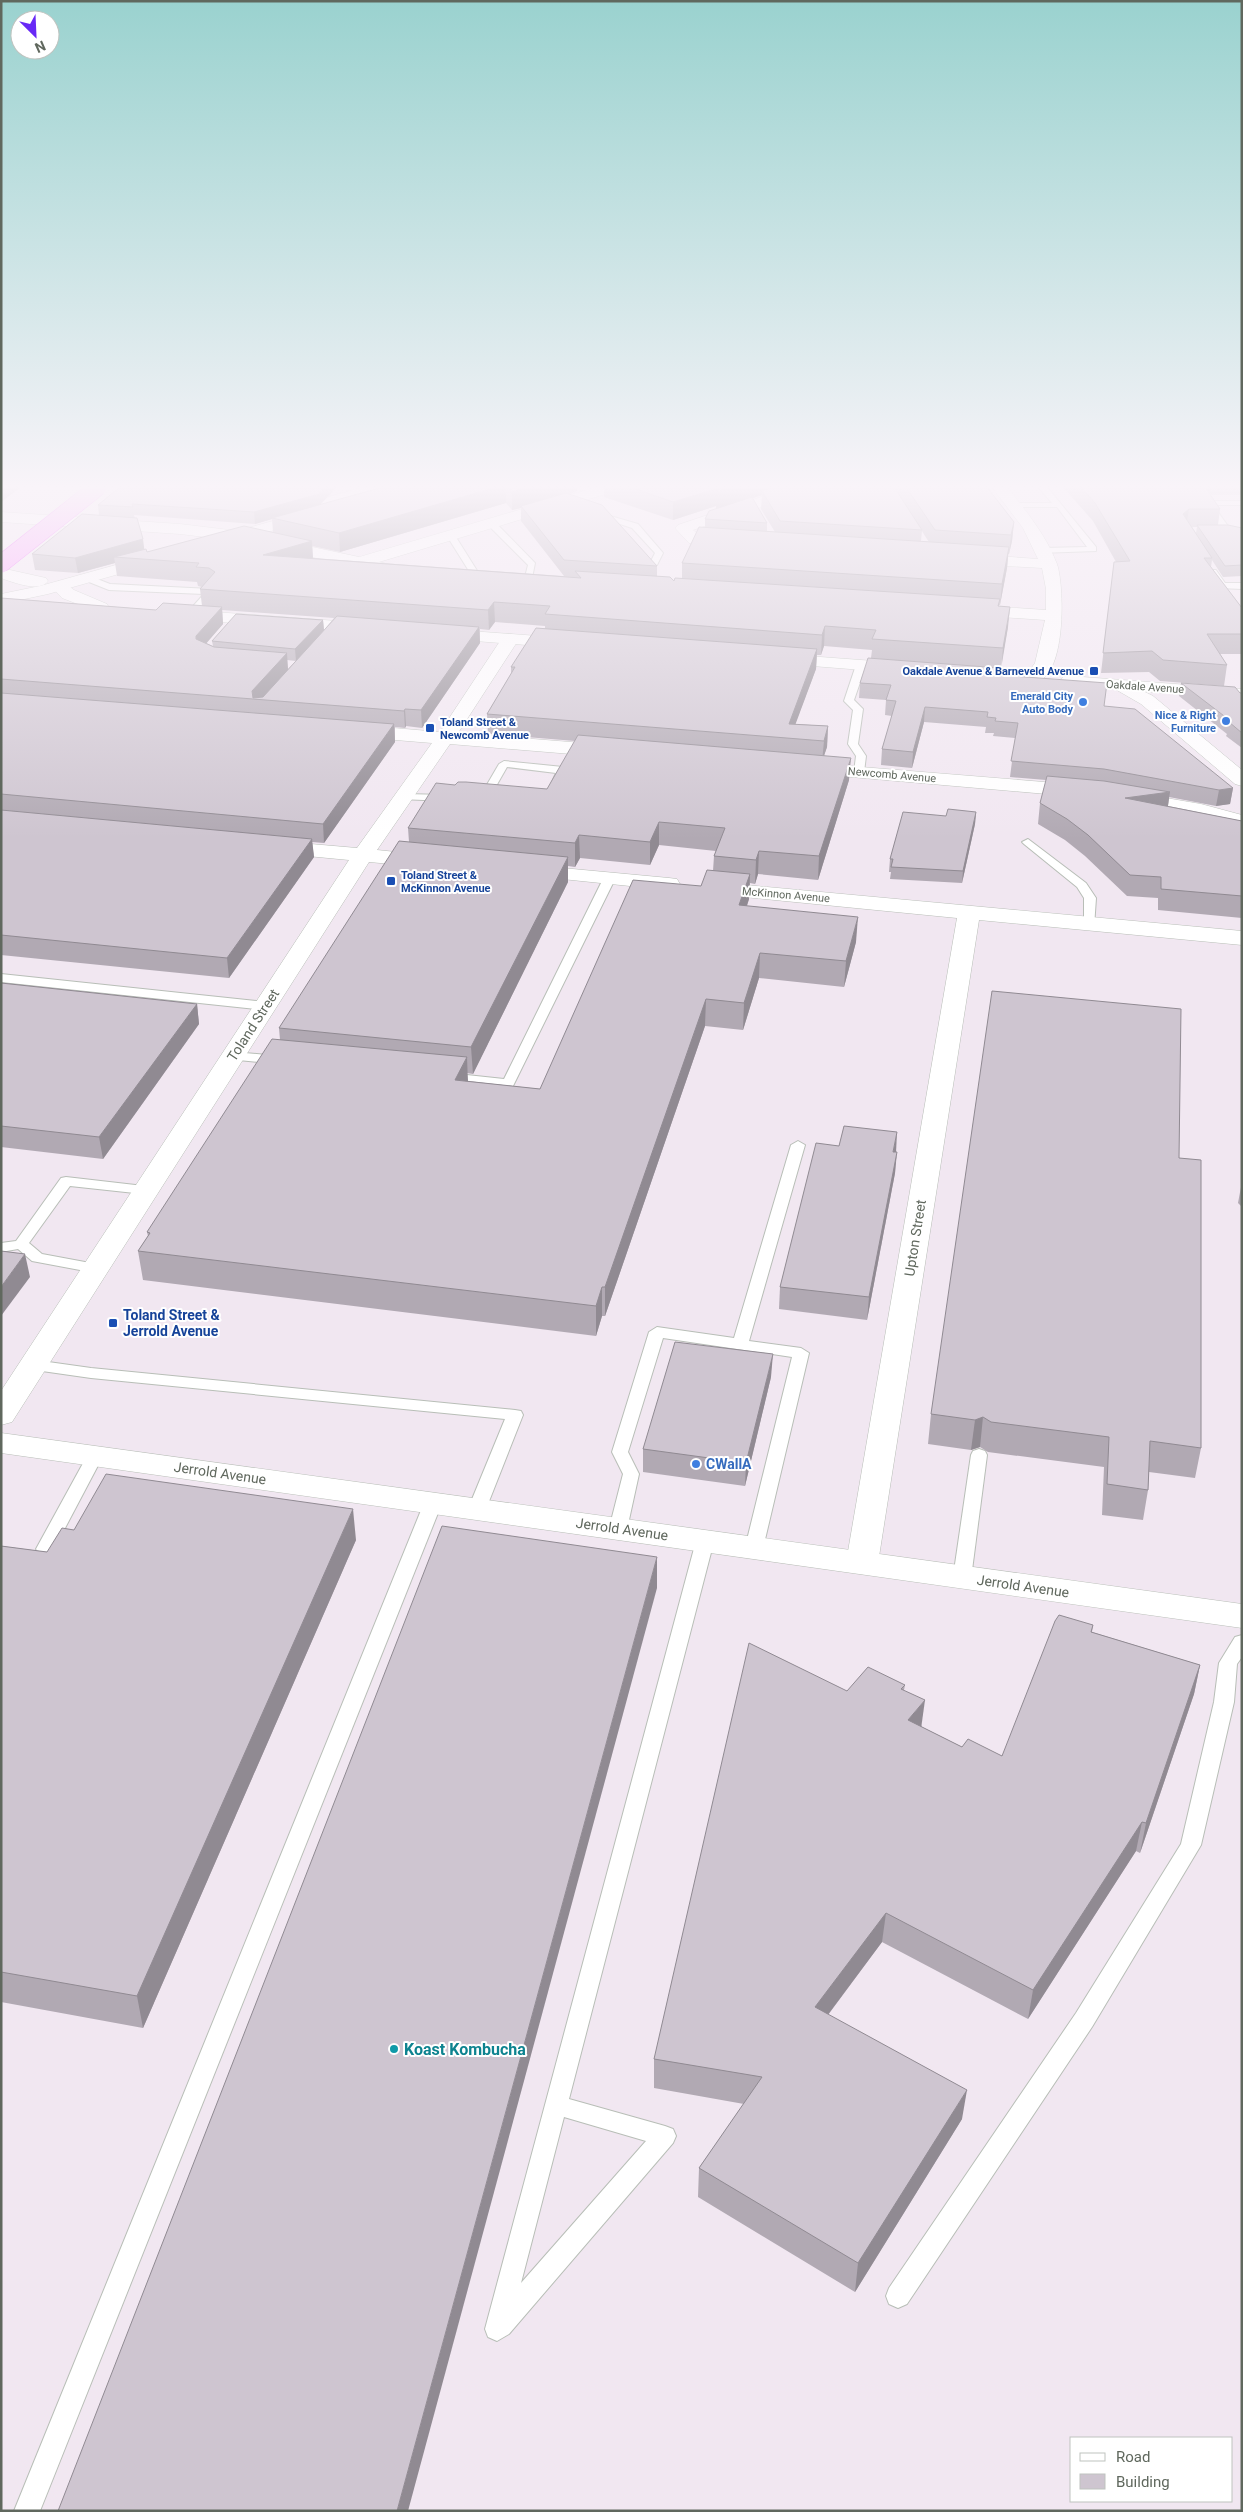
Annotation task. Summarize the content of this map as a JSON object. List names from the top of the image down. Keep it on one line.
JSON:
{"streets":{"street":["Oakdale Avenue","Newcomb Avenue","McKinnon Avenue","Toland Street","Upton Street","Jerrold Avenue"]},"crossings":[["McKinnon Avenue","Upton Street"],["Upton Street","Jerrold Avenue"]],"places":{"transit":["Oakdale Avenue & Barneveld Avenue","Toland Street & Newcomb Avenue","Toland Street & McKinnon Avenue","Toland Street & Jerrold Avenue"],"other":["Emerald City Auto Body","Nice & Right Furniture","CWallA","Koast Kombucha"]},"legend":["Road","Building"],"north":"bottom right"}
